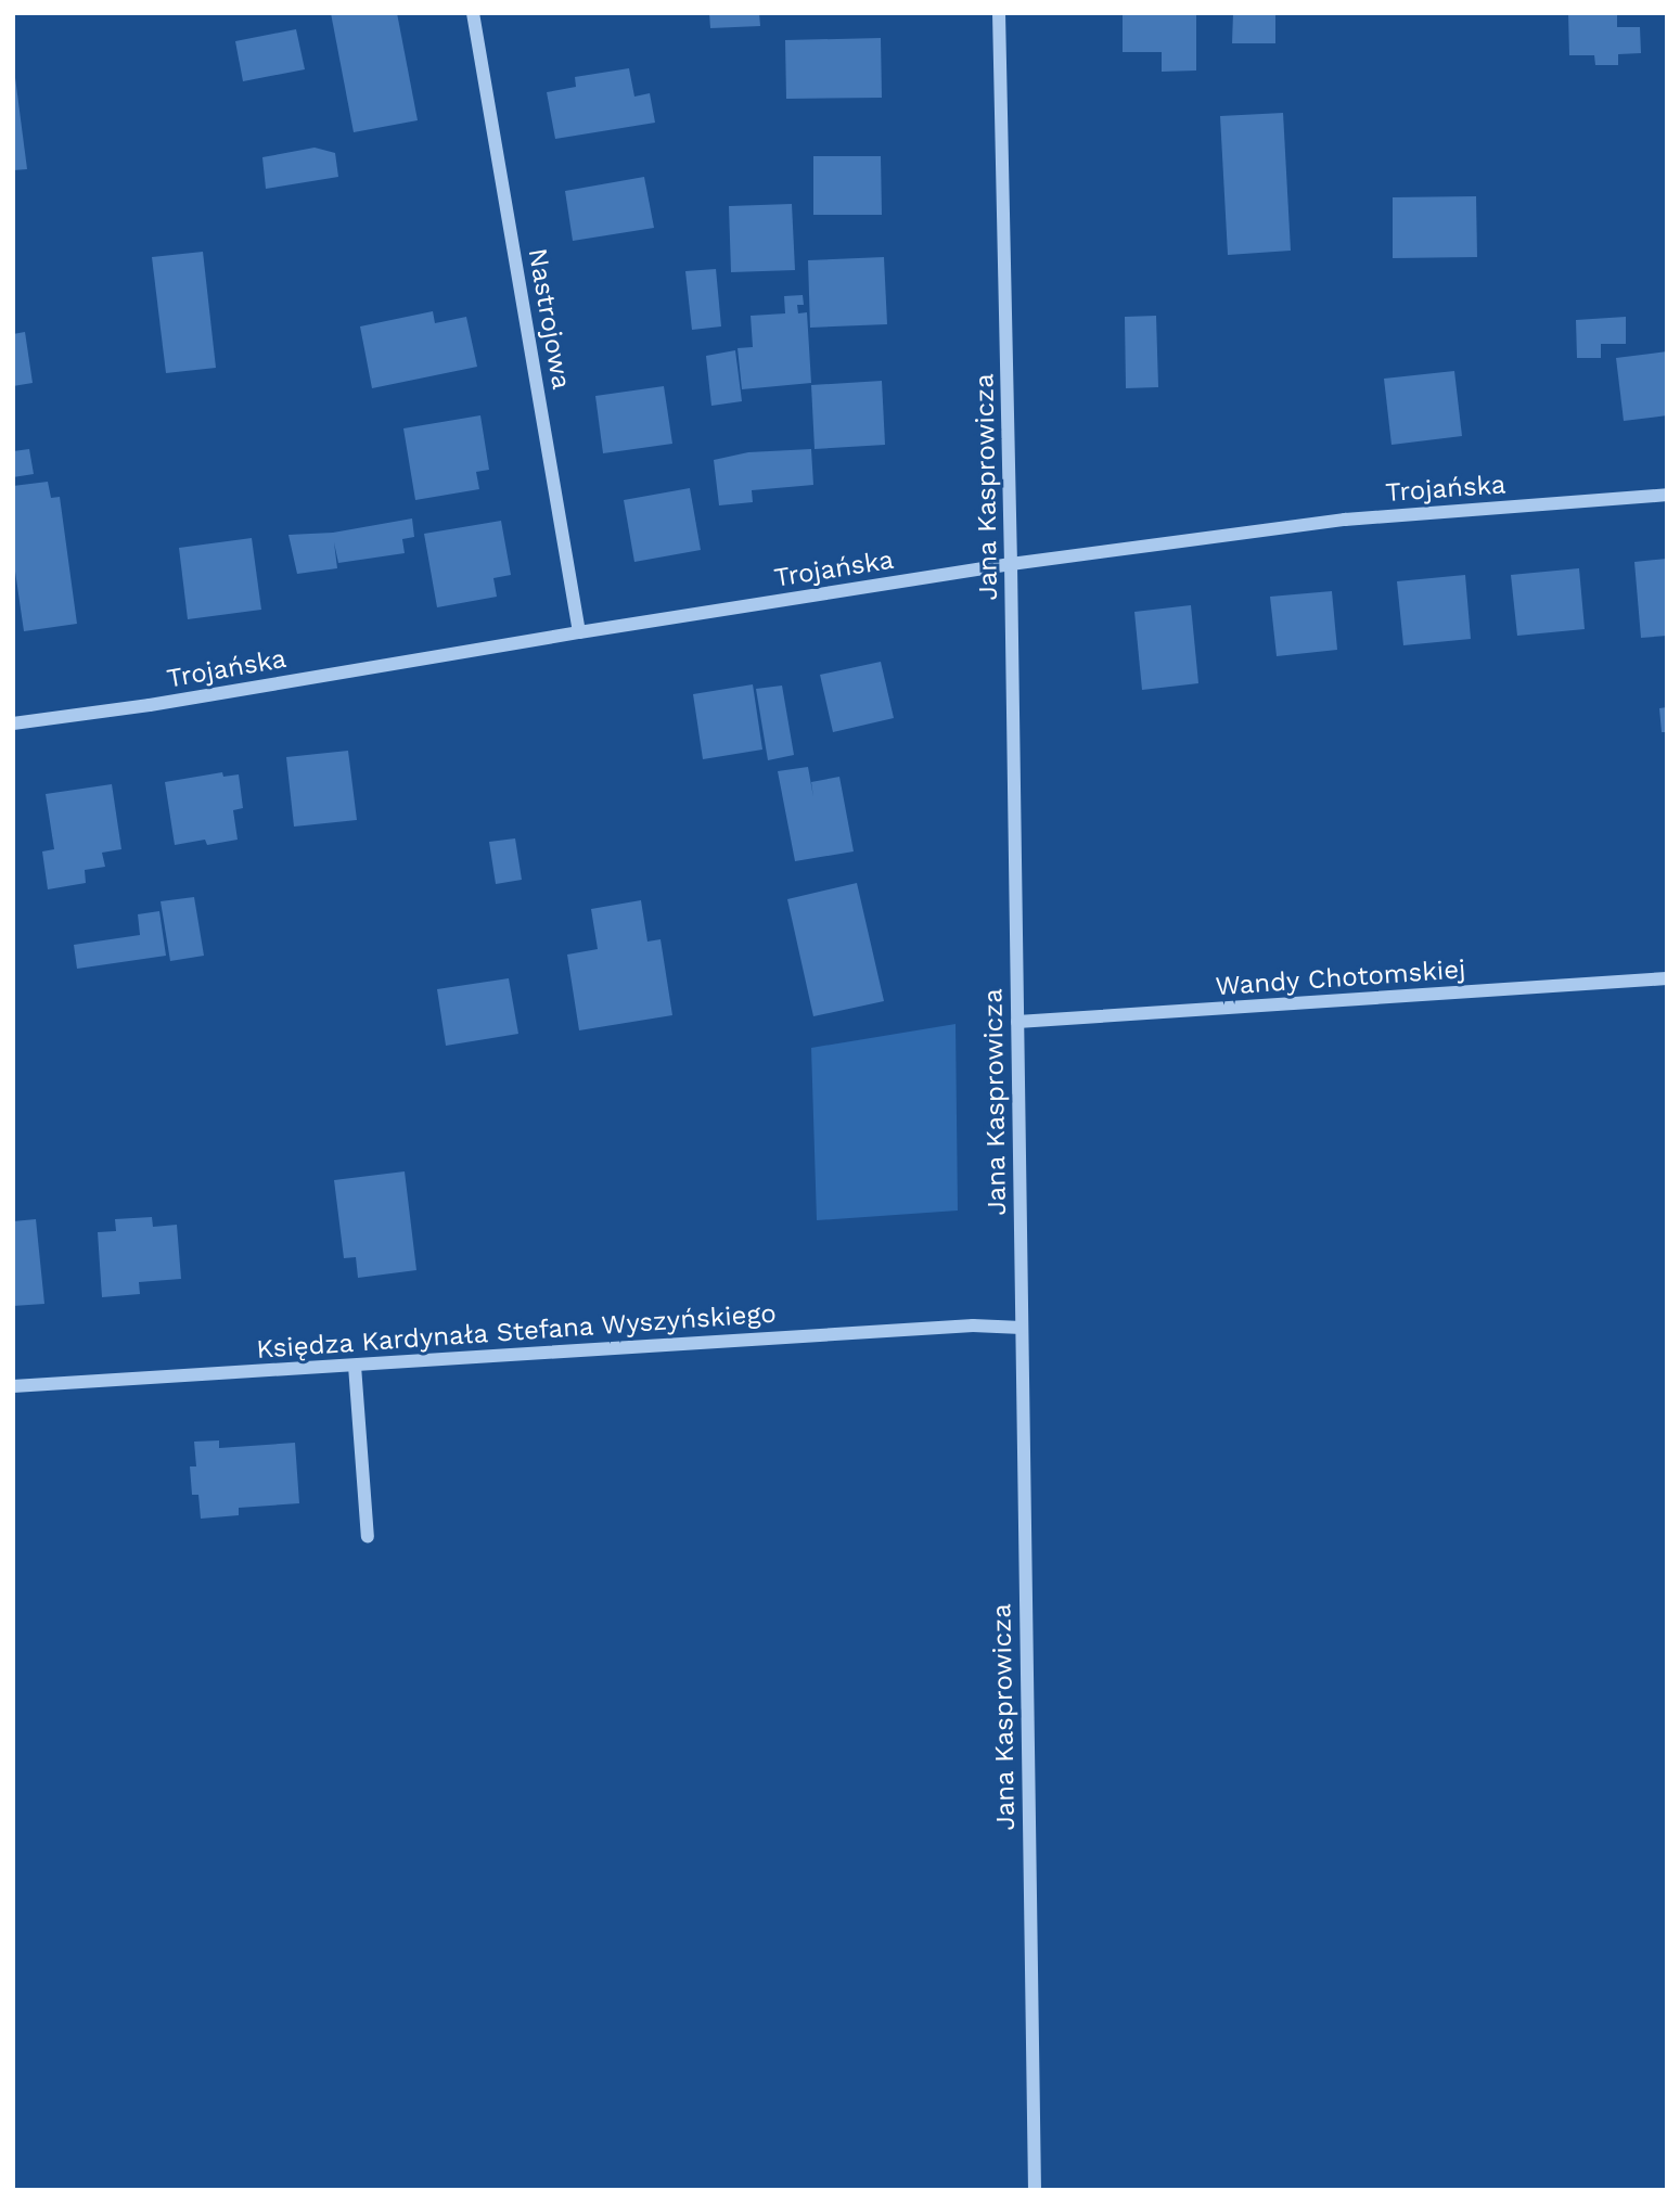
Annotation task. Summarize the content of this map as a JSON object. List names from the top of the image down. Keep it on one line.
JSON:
{"streets":{"street":["Nastrojowa","Jana Kasprowicza","Trojańska","Wandy Chotomskiej","Księdza Kardynała Stefana Wyszyńskiego"]},"crossings":[["Nastrojowa","Trojańska"],["Jana Kasprowicza","Trojańska"],["Jana Kasprowicza","Wandy Chotomskiej"],["Jana Kasprowicza","Księdza Kardynała Stefana Wyszyńskiego"]]}
